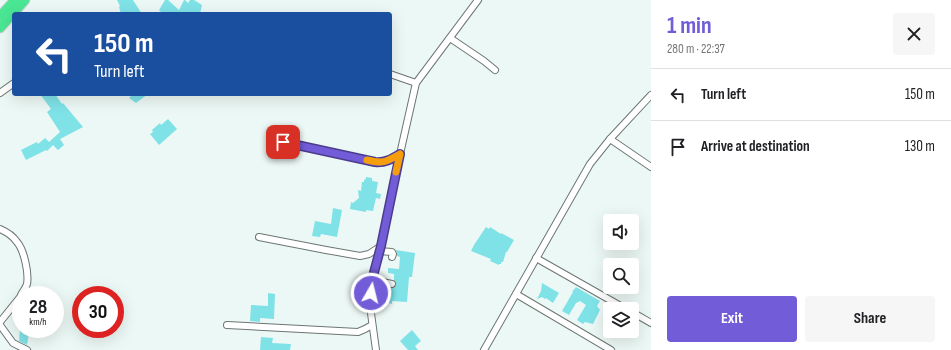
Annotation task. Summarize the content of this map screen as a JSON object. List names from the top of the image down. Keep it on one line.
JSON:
{"page":{"heading":["1 min","280 m · 22:37"],"turn":["150 m","Turn left"],"list":[{"name":"Turn left","value":"150 m"},{"name":"Arrive at destination","value":"130 m"}],"speed":"28 km/h","limit":"30","buttons":["Exit","Share"]}}
